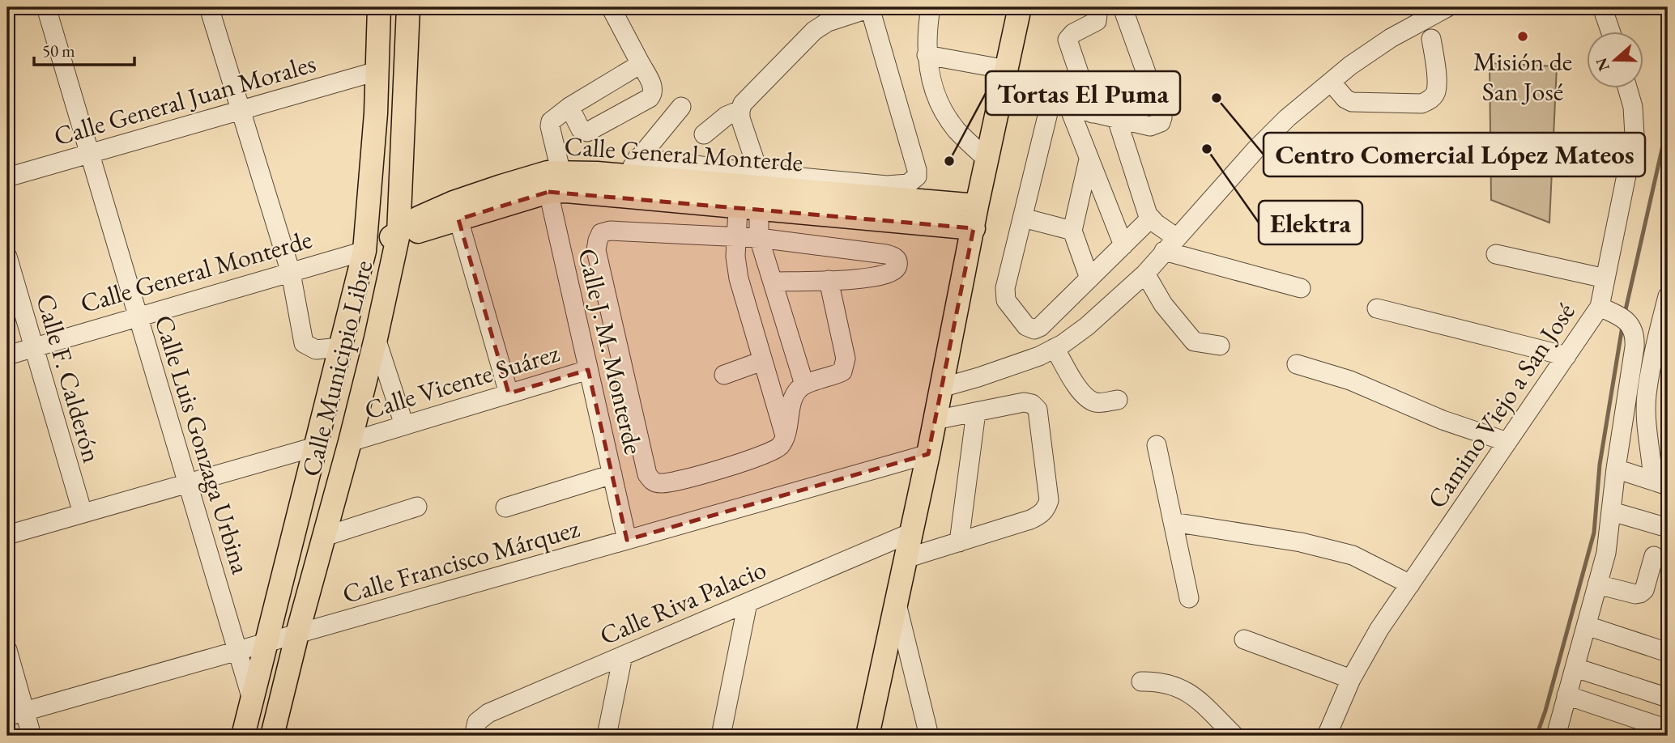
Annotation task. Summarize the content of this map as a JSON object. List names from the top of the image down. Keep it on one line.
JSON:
{"streets":{"main road":["Calle General Monterde","Calle Municipio Libre"],"street":["Calle General Juan Morales","Calle J. M. Monterde","Calle F. Calderón","Calle Vicente Suárez","Camino Viejo a San José","Calle Luis Gonzaga Urbina","Calle Francisco Márquez","Calle Riva Palacio"]},"crossings":[["Calle General Juan Morales","Calle Luis Gonzaga Urbina"],["Calle General Monterde","Calle J. M. Monterde"],["Calle General Monterde","Calle Municipio Libre"],["Calle General Monterde","Calle F. Calderón"],["Calle General Monterde","Calle Luis Gonzaga Urbina"],["Calle J. M. Monterde","Calle Vicente Suárez"],["Calle J. M. Monterde","Calle Francisco Márquez"],["Calle Municipio Libre","Calle Vicente Suárez"],["Calle Municipio Libre","Calle Francisco Márquez"],["Calle Luis Gonzaga Urbina","Calle Francisco Márquez"]],"places":["Misión de San José","Centro Comercial López Mateos","Elektra","Tortas El Puma"],"scale_bar":"50 m","north":"left"}
